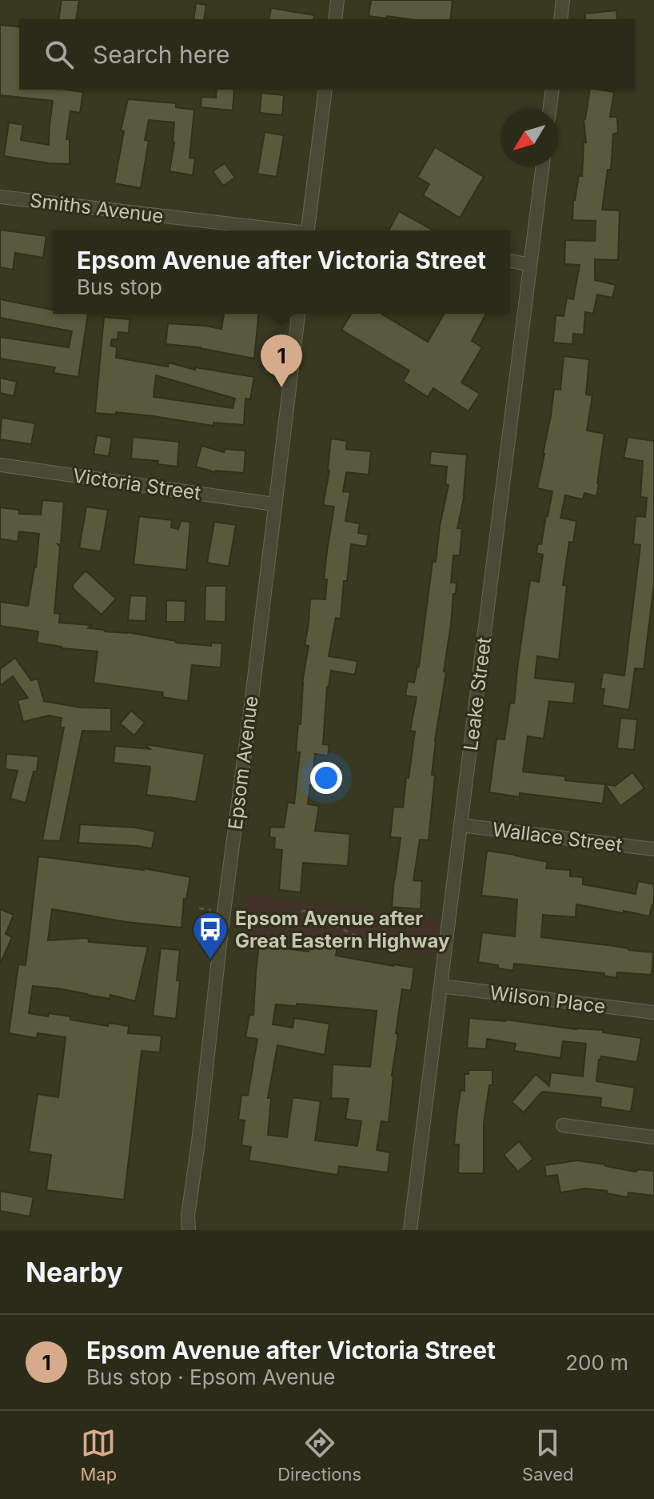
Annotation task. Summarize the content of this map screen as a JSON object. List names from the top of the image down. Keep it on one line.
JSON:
{"streets":{"street":["Smiths Avenue","Victoria Street","Leake Street","Epsom Avenue","Wallace Street","Wilson Place"]},"crossings":[["Victoria Street","Epsom Avenue"],["Leake Street","Wallace Street"],["Leake Street","Wilson Place"]],"places":{"bus stop":["Epsom Avenue after Great Eastern Highway"]},"north":"bottom left","page":{"search":"Search here","popup":["Epsom Avenue after Victoria Street","Bus stop"],"pins":"1","heading":"Nearby","list":[{"mark":"1","name":"Epsom Avenue after Victoria Street","note":"Bus stop · Epsom Avenue","value":"200 m"}],"nav":["Map","Directions","Saved"]}}
